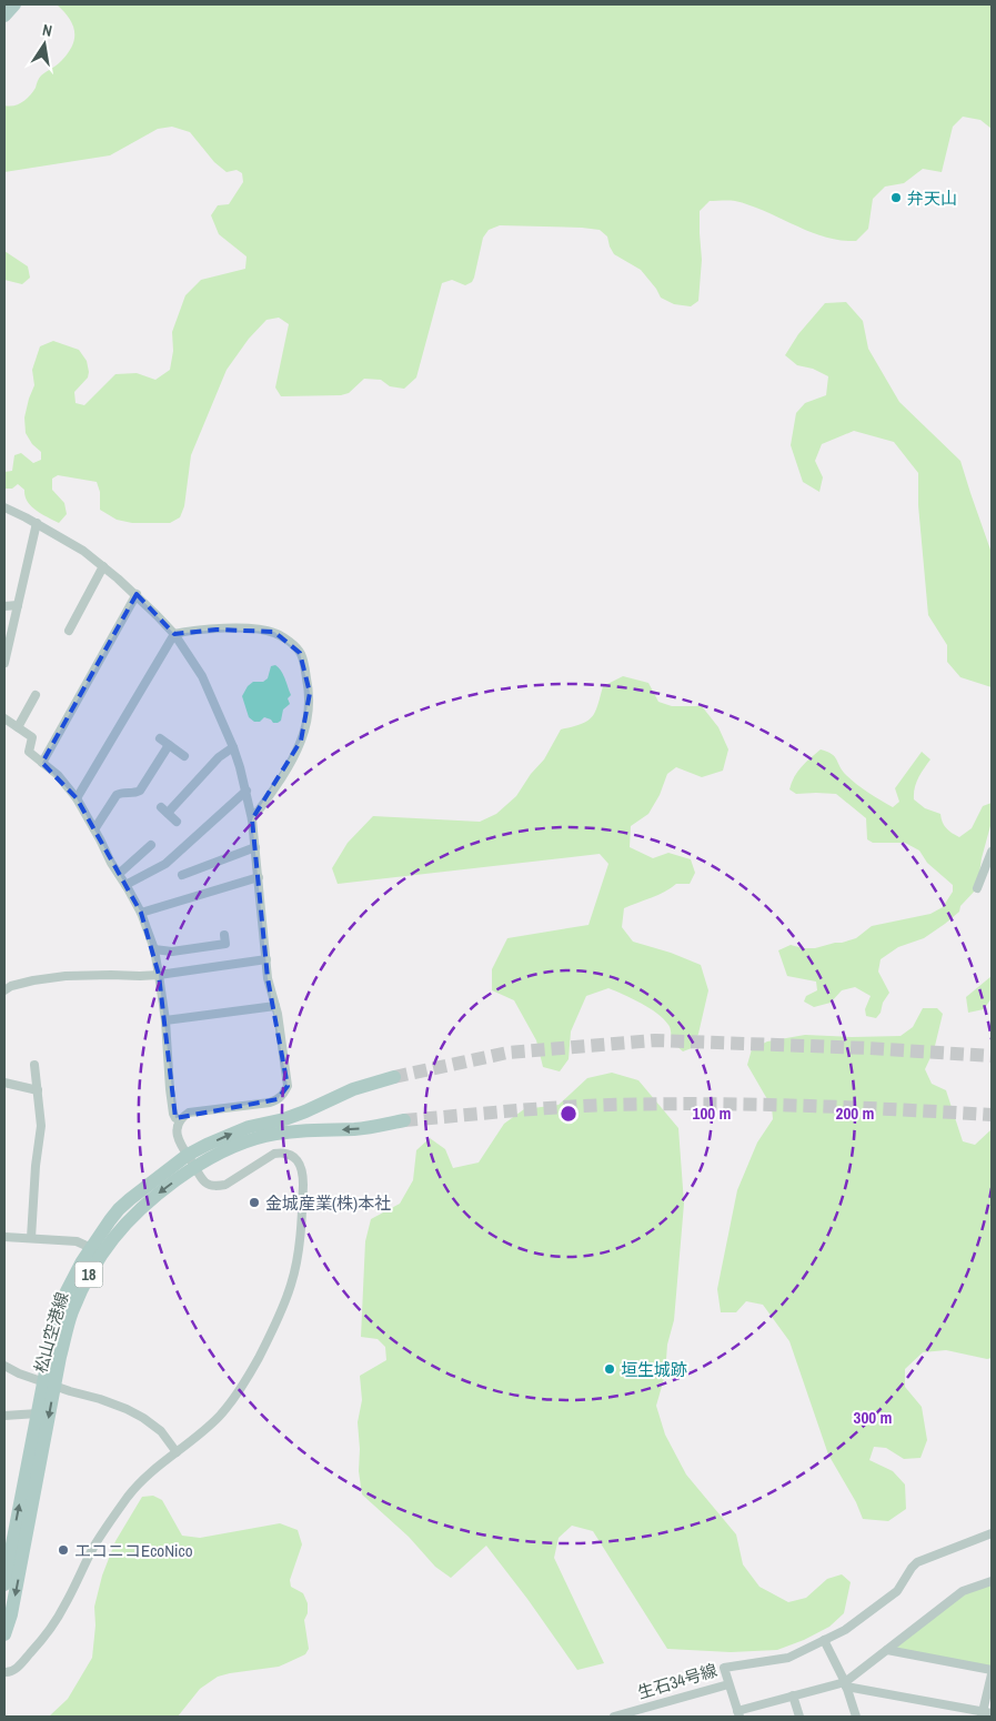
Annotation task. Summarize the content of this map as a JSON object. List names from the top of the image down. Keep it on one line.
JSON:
{"streets":{"main road":["18","松山空港線"],"street":["生石34号線"]},"places":["弁天山","金城産業(株)本社","垣生城跡","エコニコEcoNico"],"north":"top","rings":["100 m","200 m","300 m"]}
